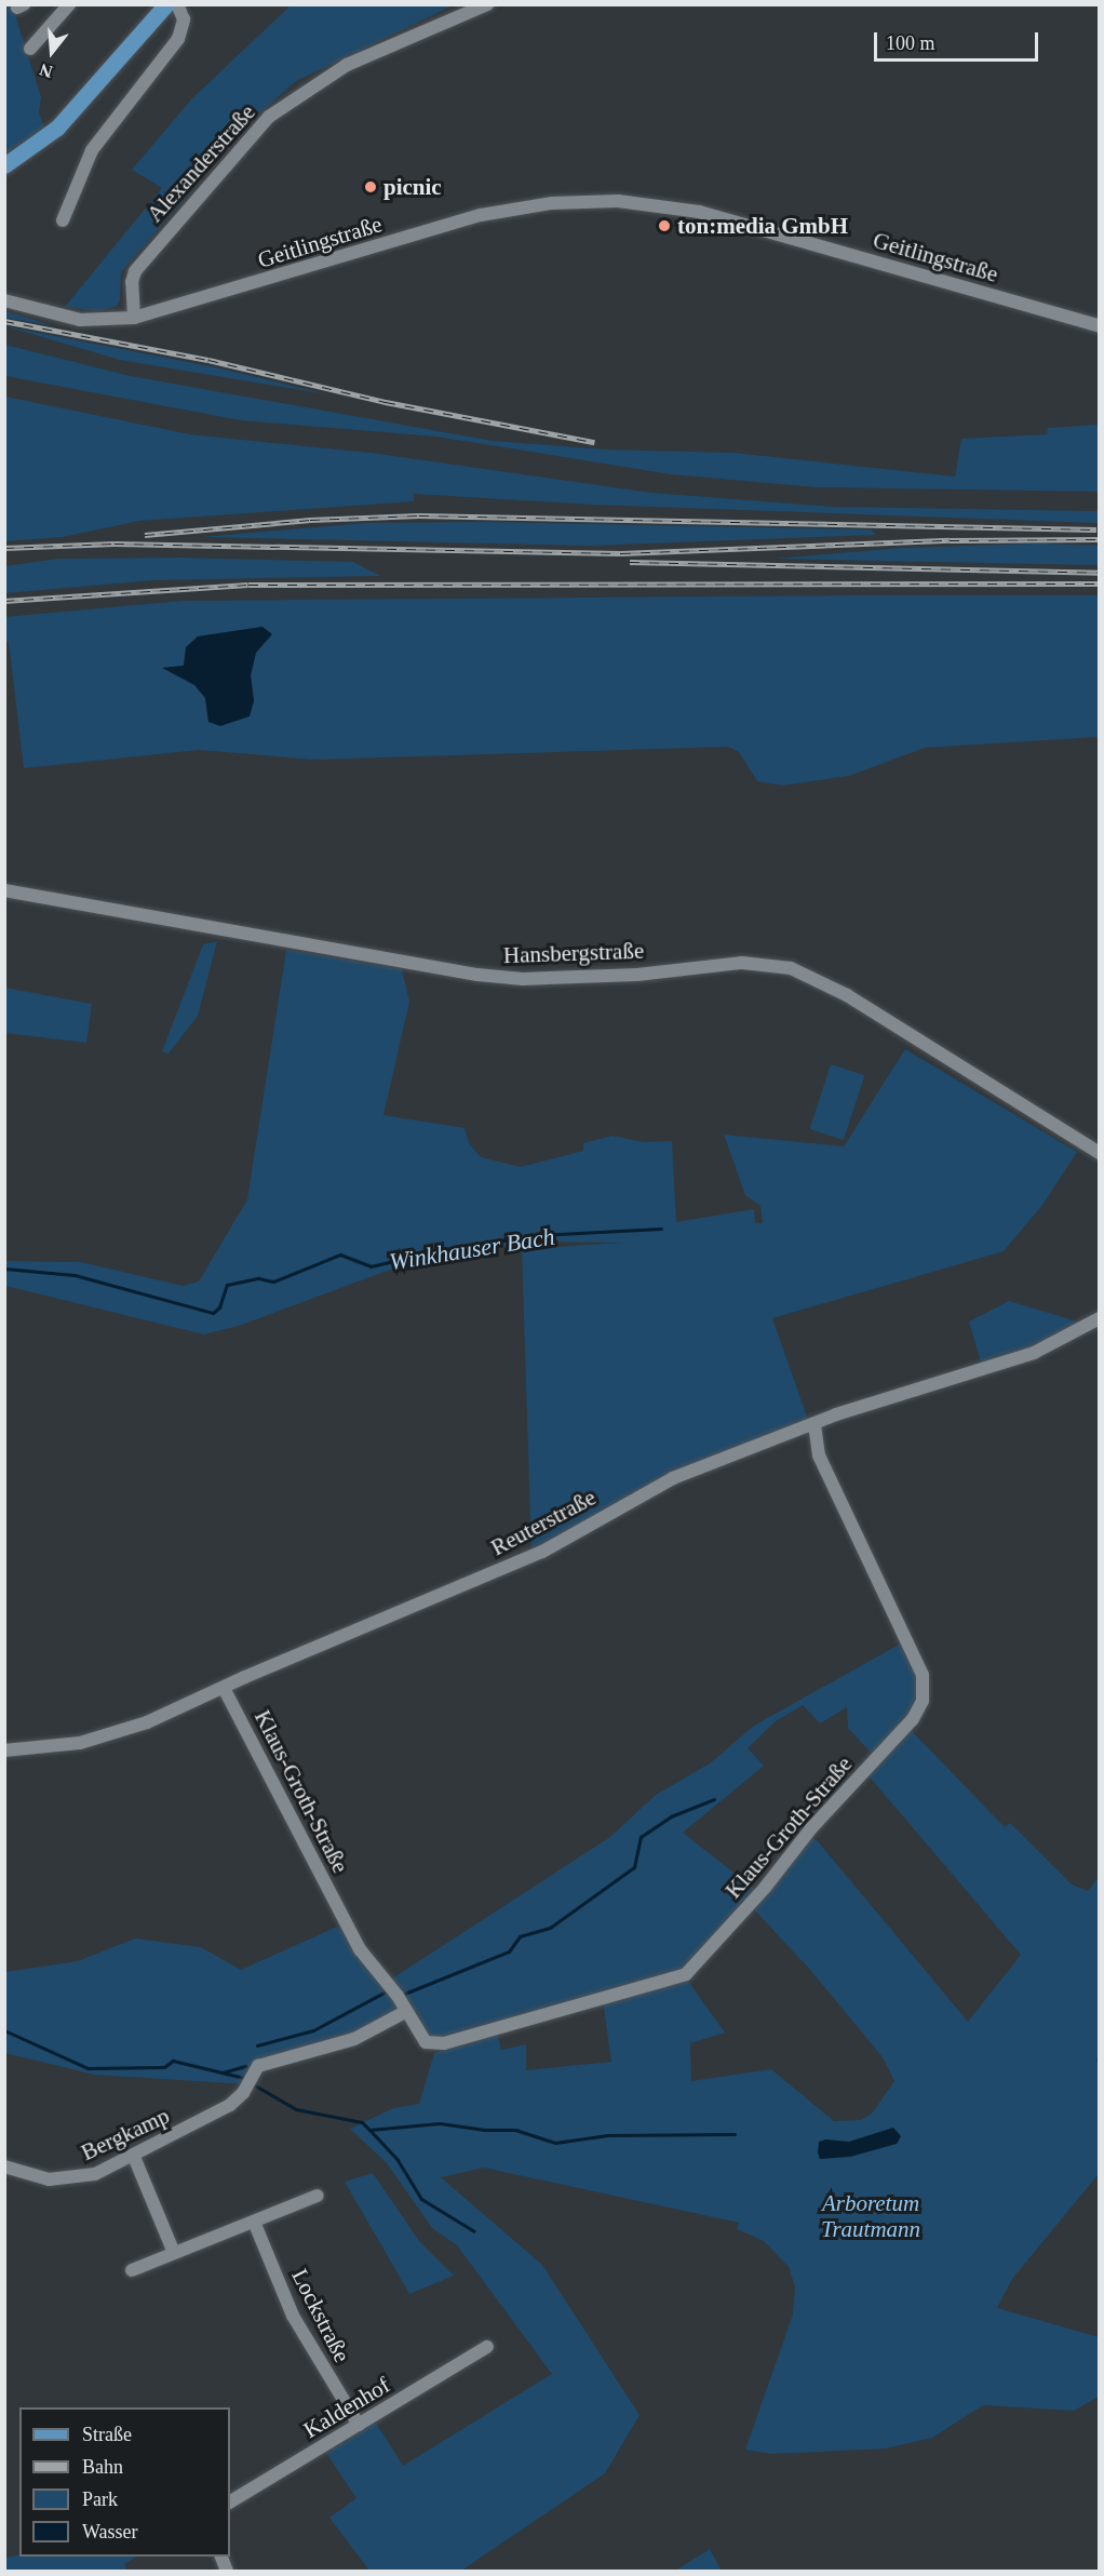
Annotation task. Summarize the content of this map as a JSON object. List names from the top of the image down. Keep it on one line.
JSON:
{"streets":{"street":["Alexanderstraße","Geitlingstraße","Hansbergstraße","Reuterstraße","Klaus-Groth-Straße","Bergkamp","Lockstraße","Kaldenhof"]},"crossings":[["Alexanderstraße","Geitlingstraße"],["Reuterstraße","Klaus-Groth-Straße"],["Klaus-Groth-Straße","Bergkamp"],["Lockstraße","Kaldenhof"]],"water":["Winkhauser Bach"],"parks":["Arboretum Trautmann"],"places":["picnic","ton:media GmbH"],"legend":["Straße","Bahn","Park","Wasser"],"scale_bar":"100 m","north":"bottom"}
